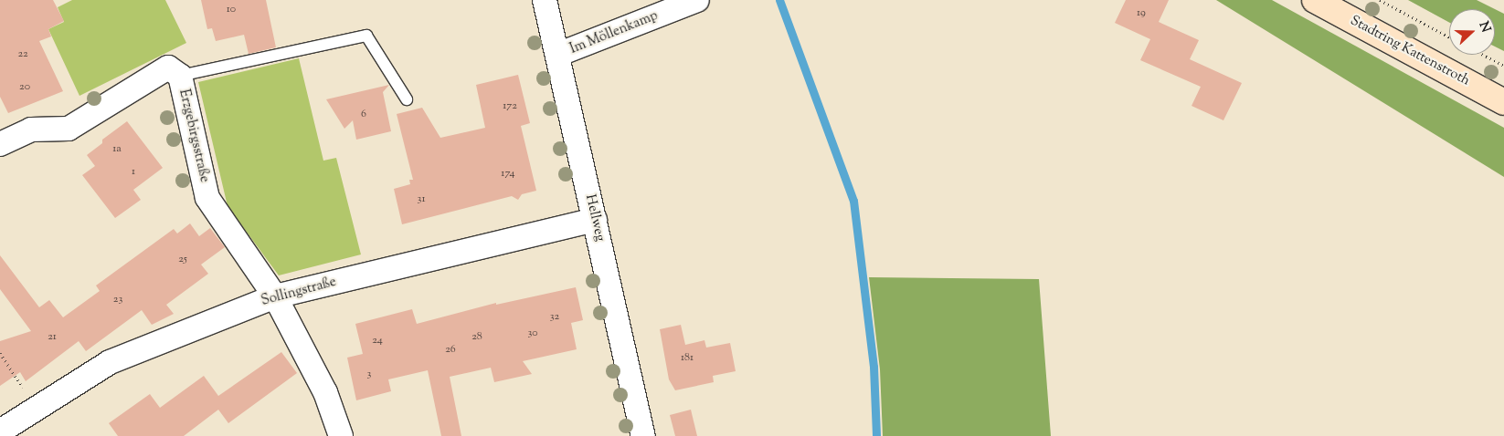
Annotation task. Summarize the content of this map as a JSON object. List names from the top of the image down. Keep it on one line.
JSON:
{"streets":{"main road":["Stadtring Kattenstroth"],"street":["Im Möllenkamp","Erzgebirgsstraße","Hellweg","Sollingstraße"]},"crossings":[["Im Möllenkamp","Hellweg"],["Erzgebirgsstraße","Sollingstraße"],["Hellweg","Sollingstraße"]],"house_numbers":["10","19","22","20","172","6","1a","1","174","31","25","23","32","30","21","28","24","26","181","3"],"north":"right"}
